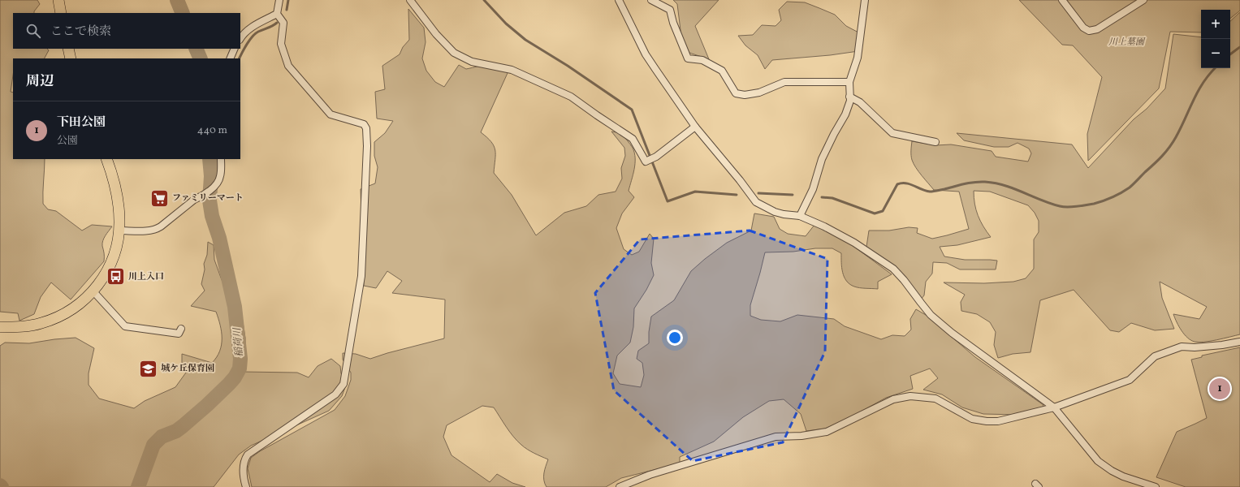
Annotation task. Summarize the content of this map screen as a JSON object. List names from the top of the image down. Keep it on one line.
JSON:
{"water":["稲荷川"],"parks":["川上墓園"],"places":{"supermarket":["ファミリーマート"],"bus stop":["川上入口"],"school or university":["城ケ丘保育園"]},"page":{"map_buttons":["+","−"],"search":"ここで検索","heading":"周辺","list":[{"mark":"1","name":"下田公園","note":"公園","value":"440 m"}],"pins":"1"}}
